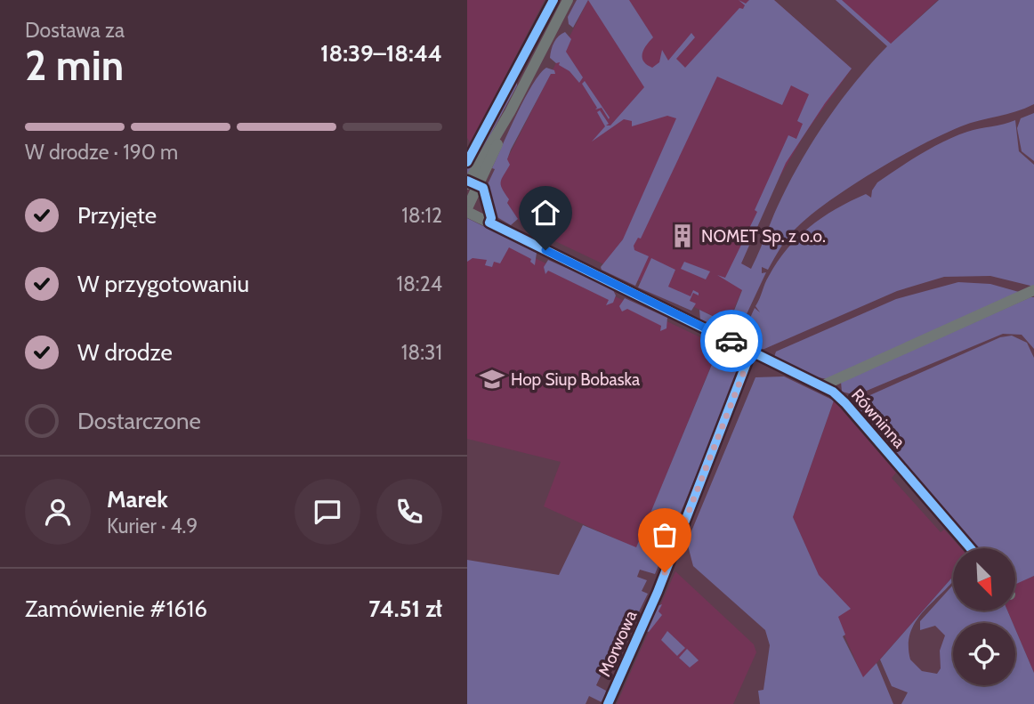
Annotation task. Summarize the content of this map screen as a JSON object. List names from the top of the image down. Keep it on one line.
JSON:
{"streets":{"street":["Równinna","Morwowa"]},"crossings":[["Równinna","Morwowa"]],"places":{"building":["NOMET Sp. z o.o."],"school or university":["Hop Siup Bobaska"]},"north":"bottom right","page":{"heading":["2 min","Dostawa za","18:39–18:44"],"panel":["Marek","Kurier · 4.9","Zamówienie #1616","74.51 zł"],"bar":"W drodze · 190 m","list":[["Przyjęte","18:12"],["W przygotowaniu","18:24"],["W drodze","18:31"],"Dostarczone"]}}
